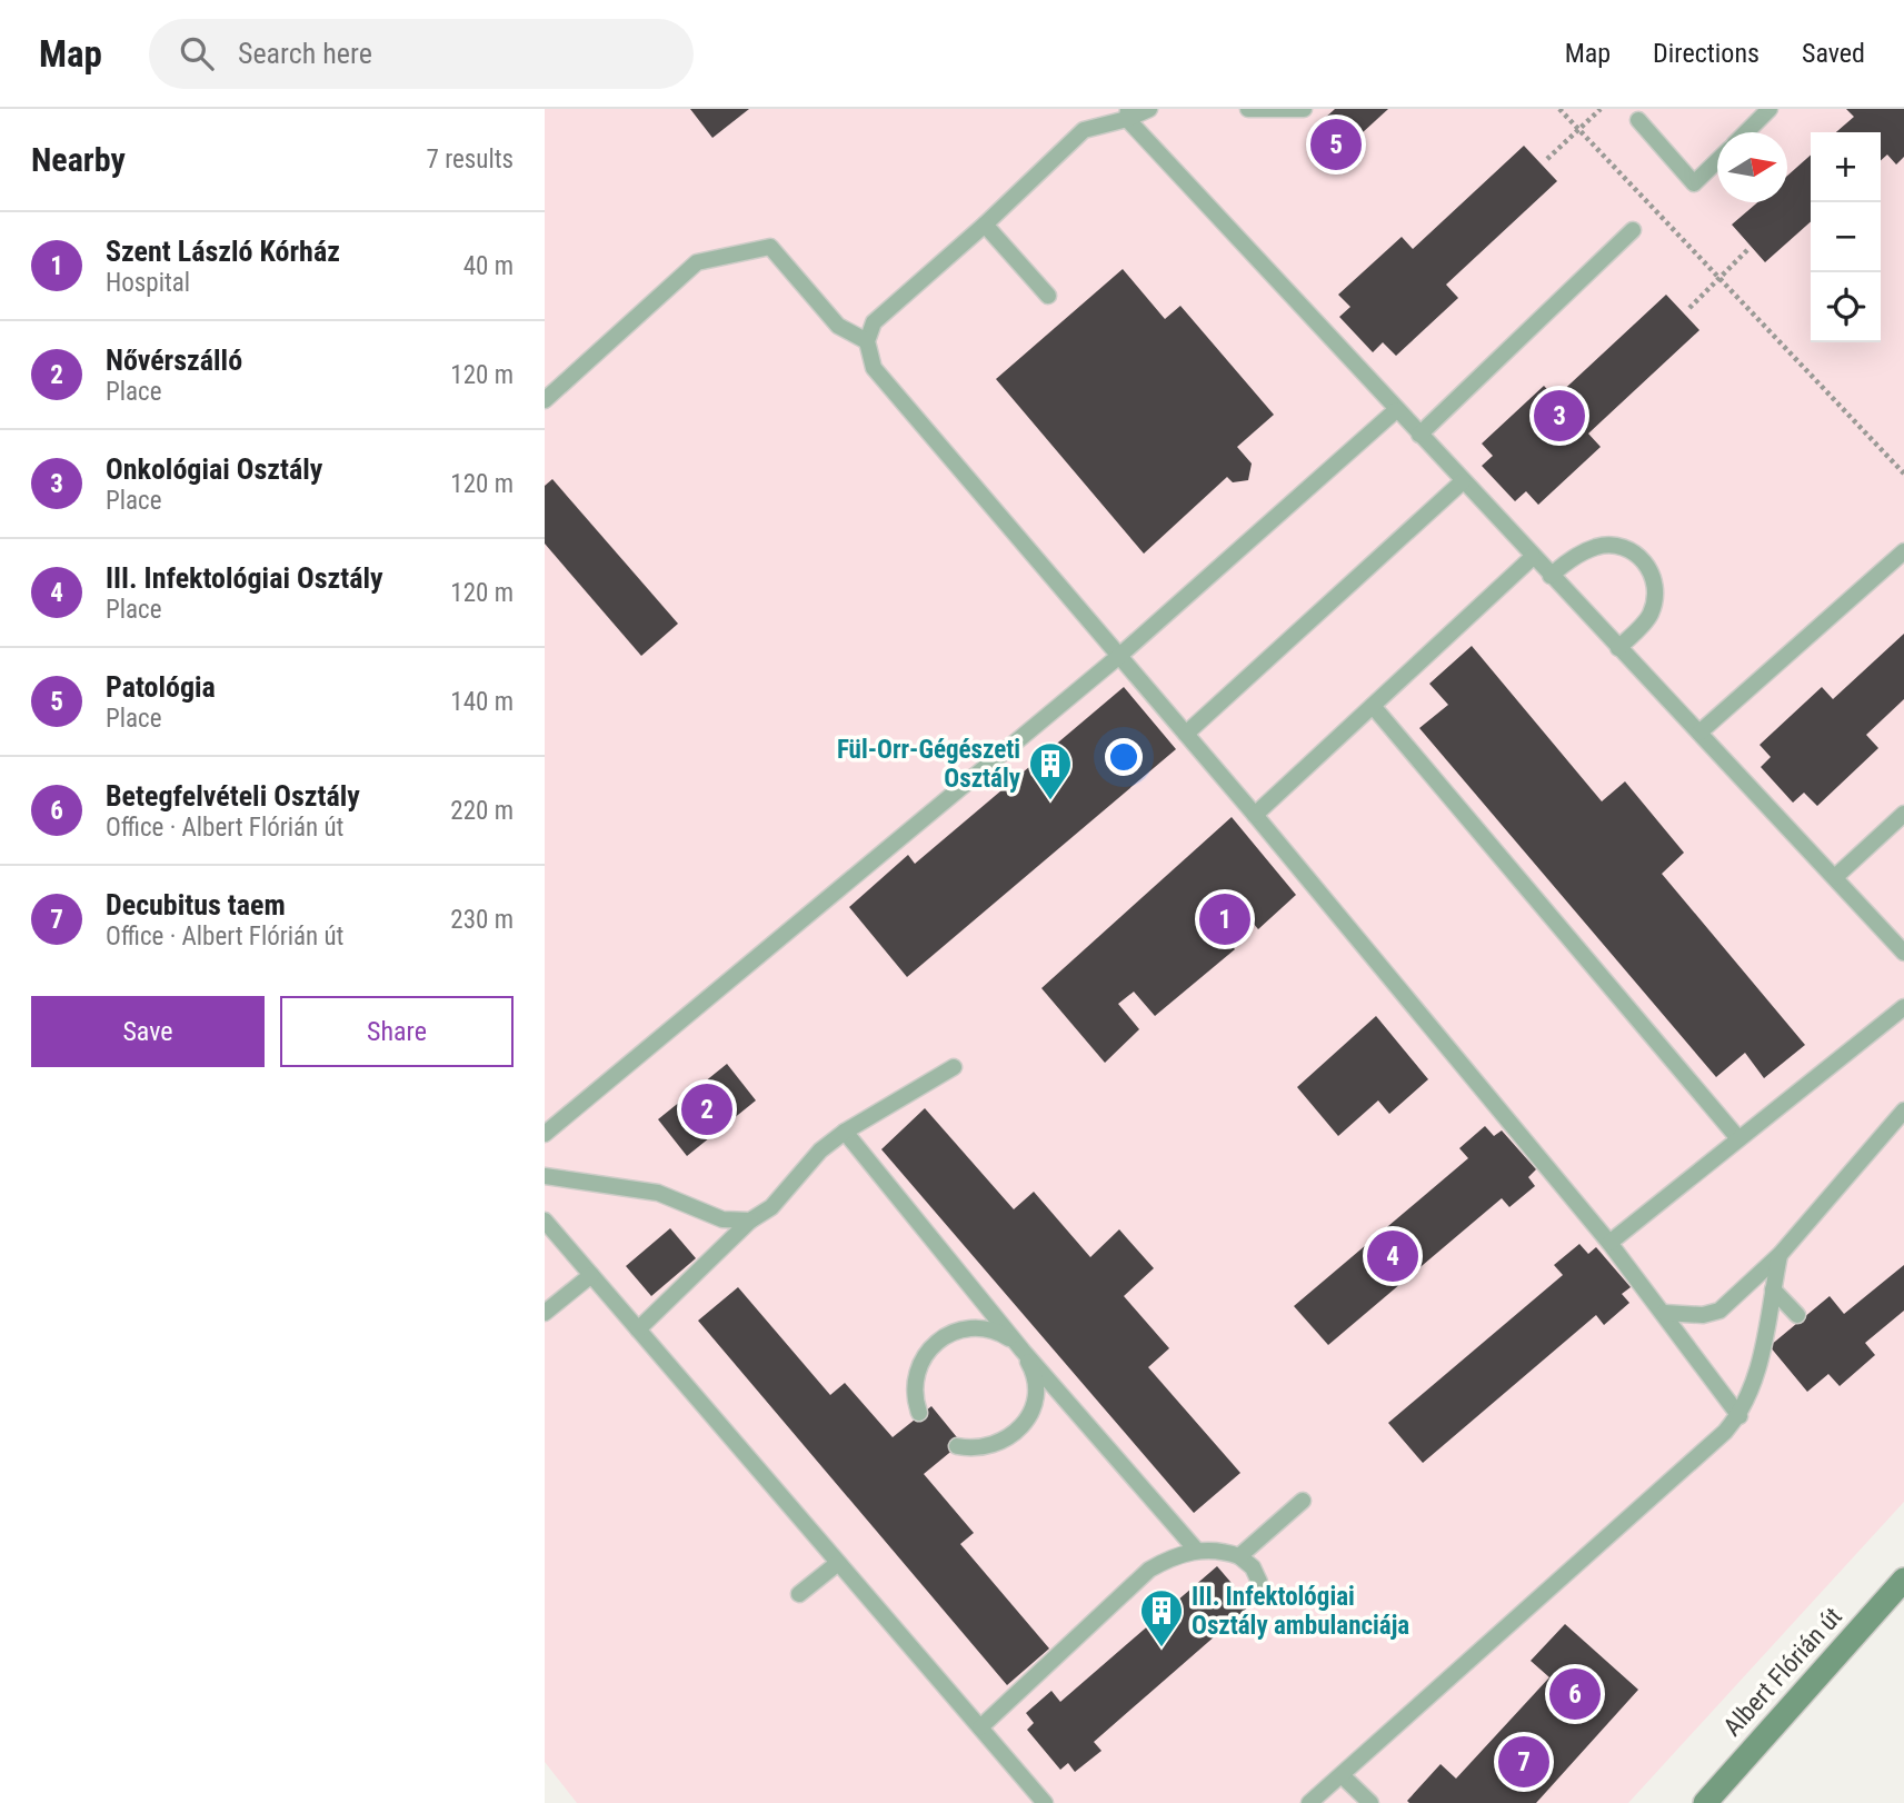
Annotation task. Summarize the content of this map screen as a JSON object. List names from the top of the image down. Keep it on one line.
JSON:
{"streets":{"street":["Albert Flórián út"]},"places":{"building":["Fül-Orr-Gégészeti Osztály","III. Infektológiai Osztály ambulanciája"]},"north":"right","page":{"header":"Map","search":"Search here","nav":["Map","Directions","Saved"],"heading":["Nearby","7 results"],"pins":["5","3","1","2","4","6","7"],"map_buttons":["+","−"],"list":[{"mark":"1","name":"Szent László Kórház","note":"Hospital","value":"40 m"},{"mark":"2","name":"Nővérszálló","note":"Place","value":"120 m"},{"mark":"3","name":"Onkológiai Osztály","note":"Place","value":"120 m"},{"mark":"4","name":"III. Infektológiai Osztály","note":"Place","value":"120 m"},{"mark":"5","name":"Patológia","note":"Place","value":"140 m"},{"mark":"6","name":"Betegfelvételi Osztály","note":"Office · Albert Flórián út","value":"220 m"},{"mark":"7","name":"Decubitus taem","note":"Office · Albert Flórián út","value":"230 m"}],"buttons":["Save","Share"]}}
